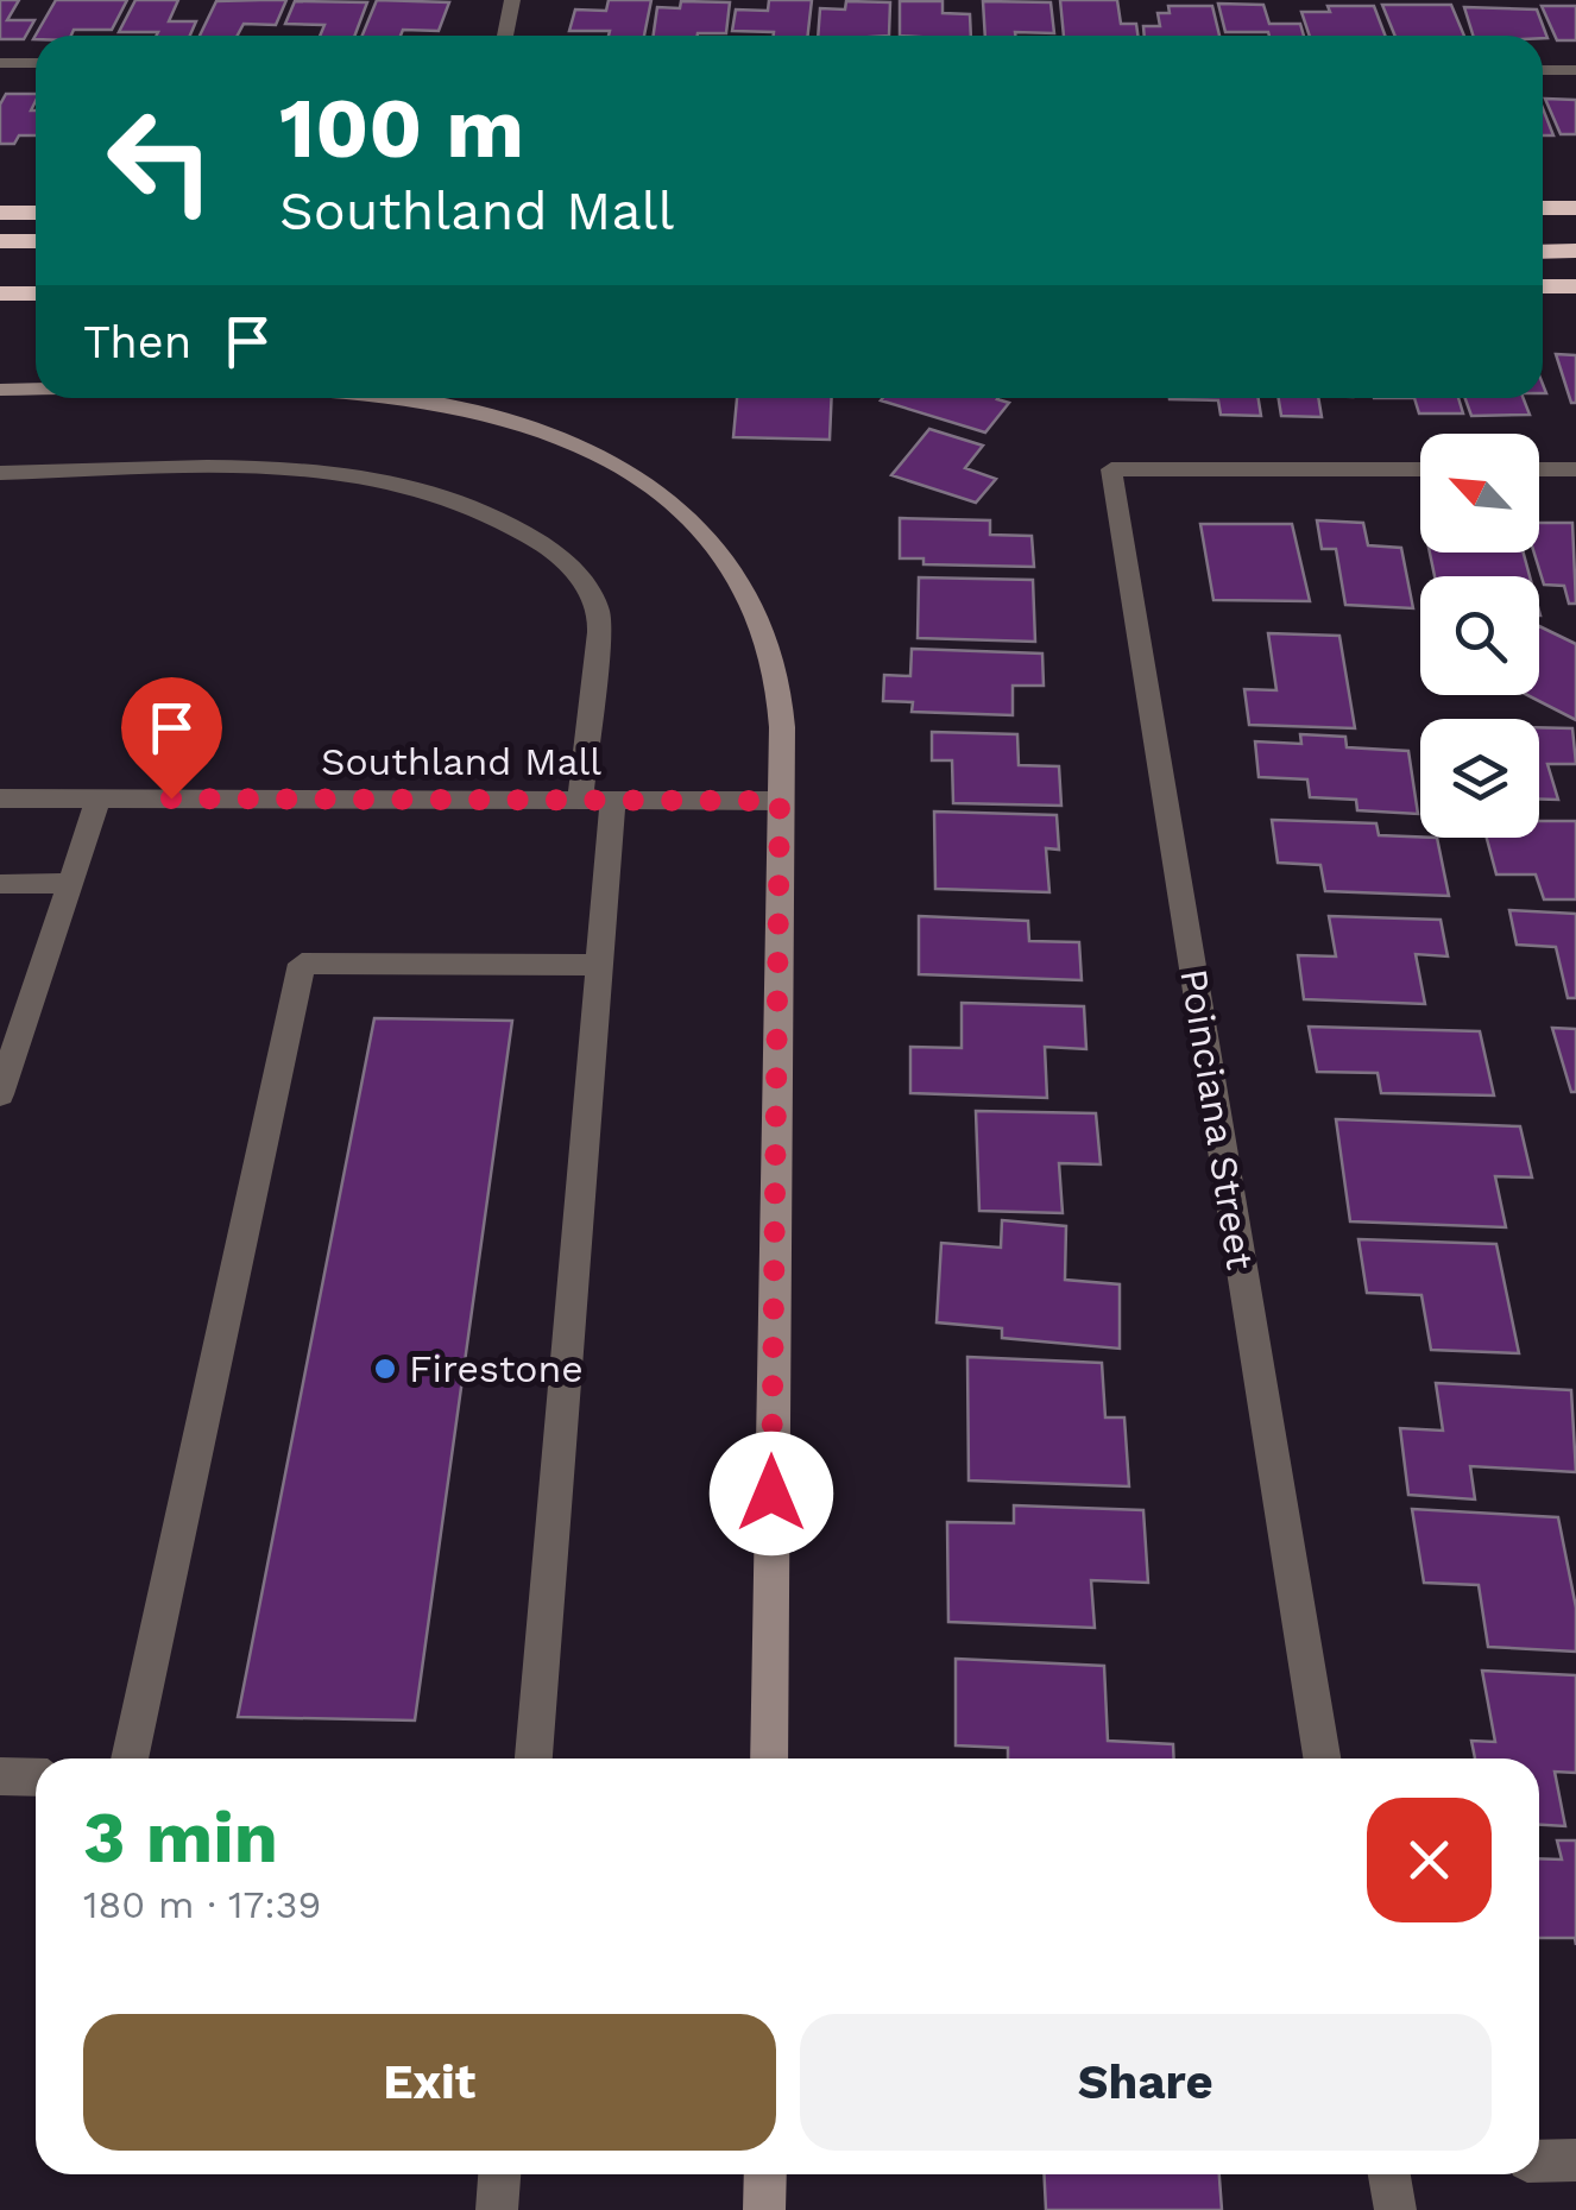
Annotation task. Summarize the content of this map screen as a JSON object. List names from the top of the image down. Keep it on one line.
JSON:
{"streets":{"street":["Southland Mall","Poinciana Street"]},"places":["Firestone"],"north":"top left","page":{"turn":["100 m","Southland Mall"],"then":"Then","heading":["3 min","180 m · 17:39"],"buttons":["Exit","Share"]}}
